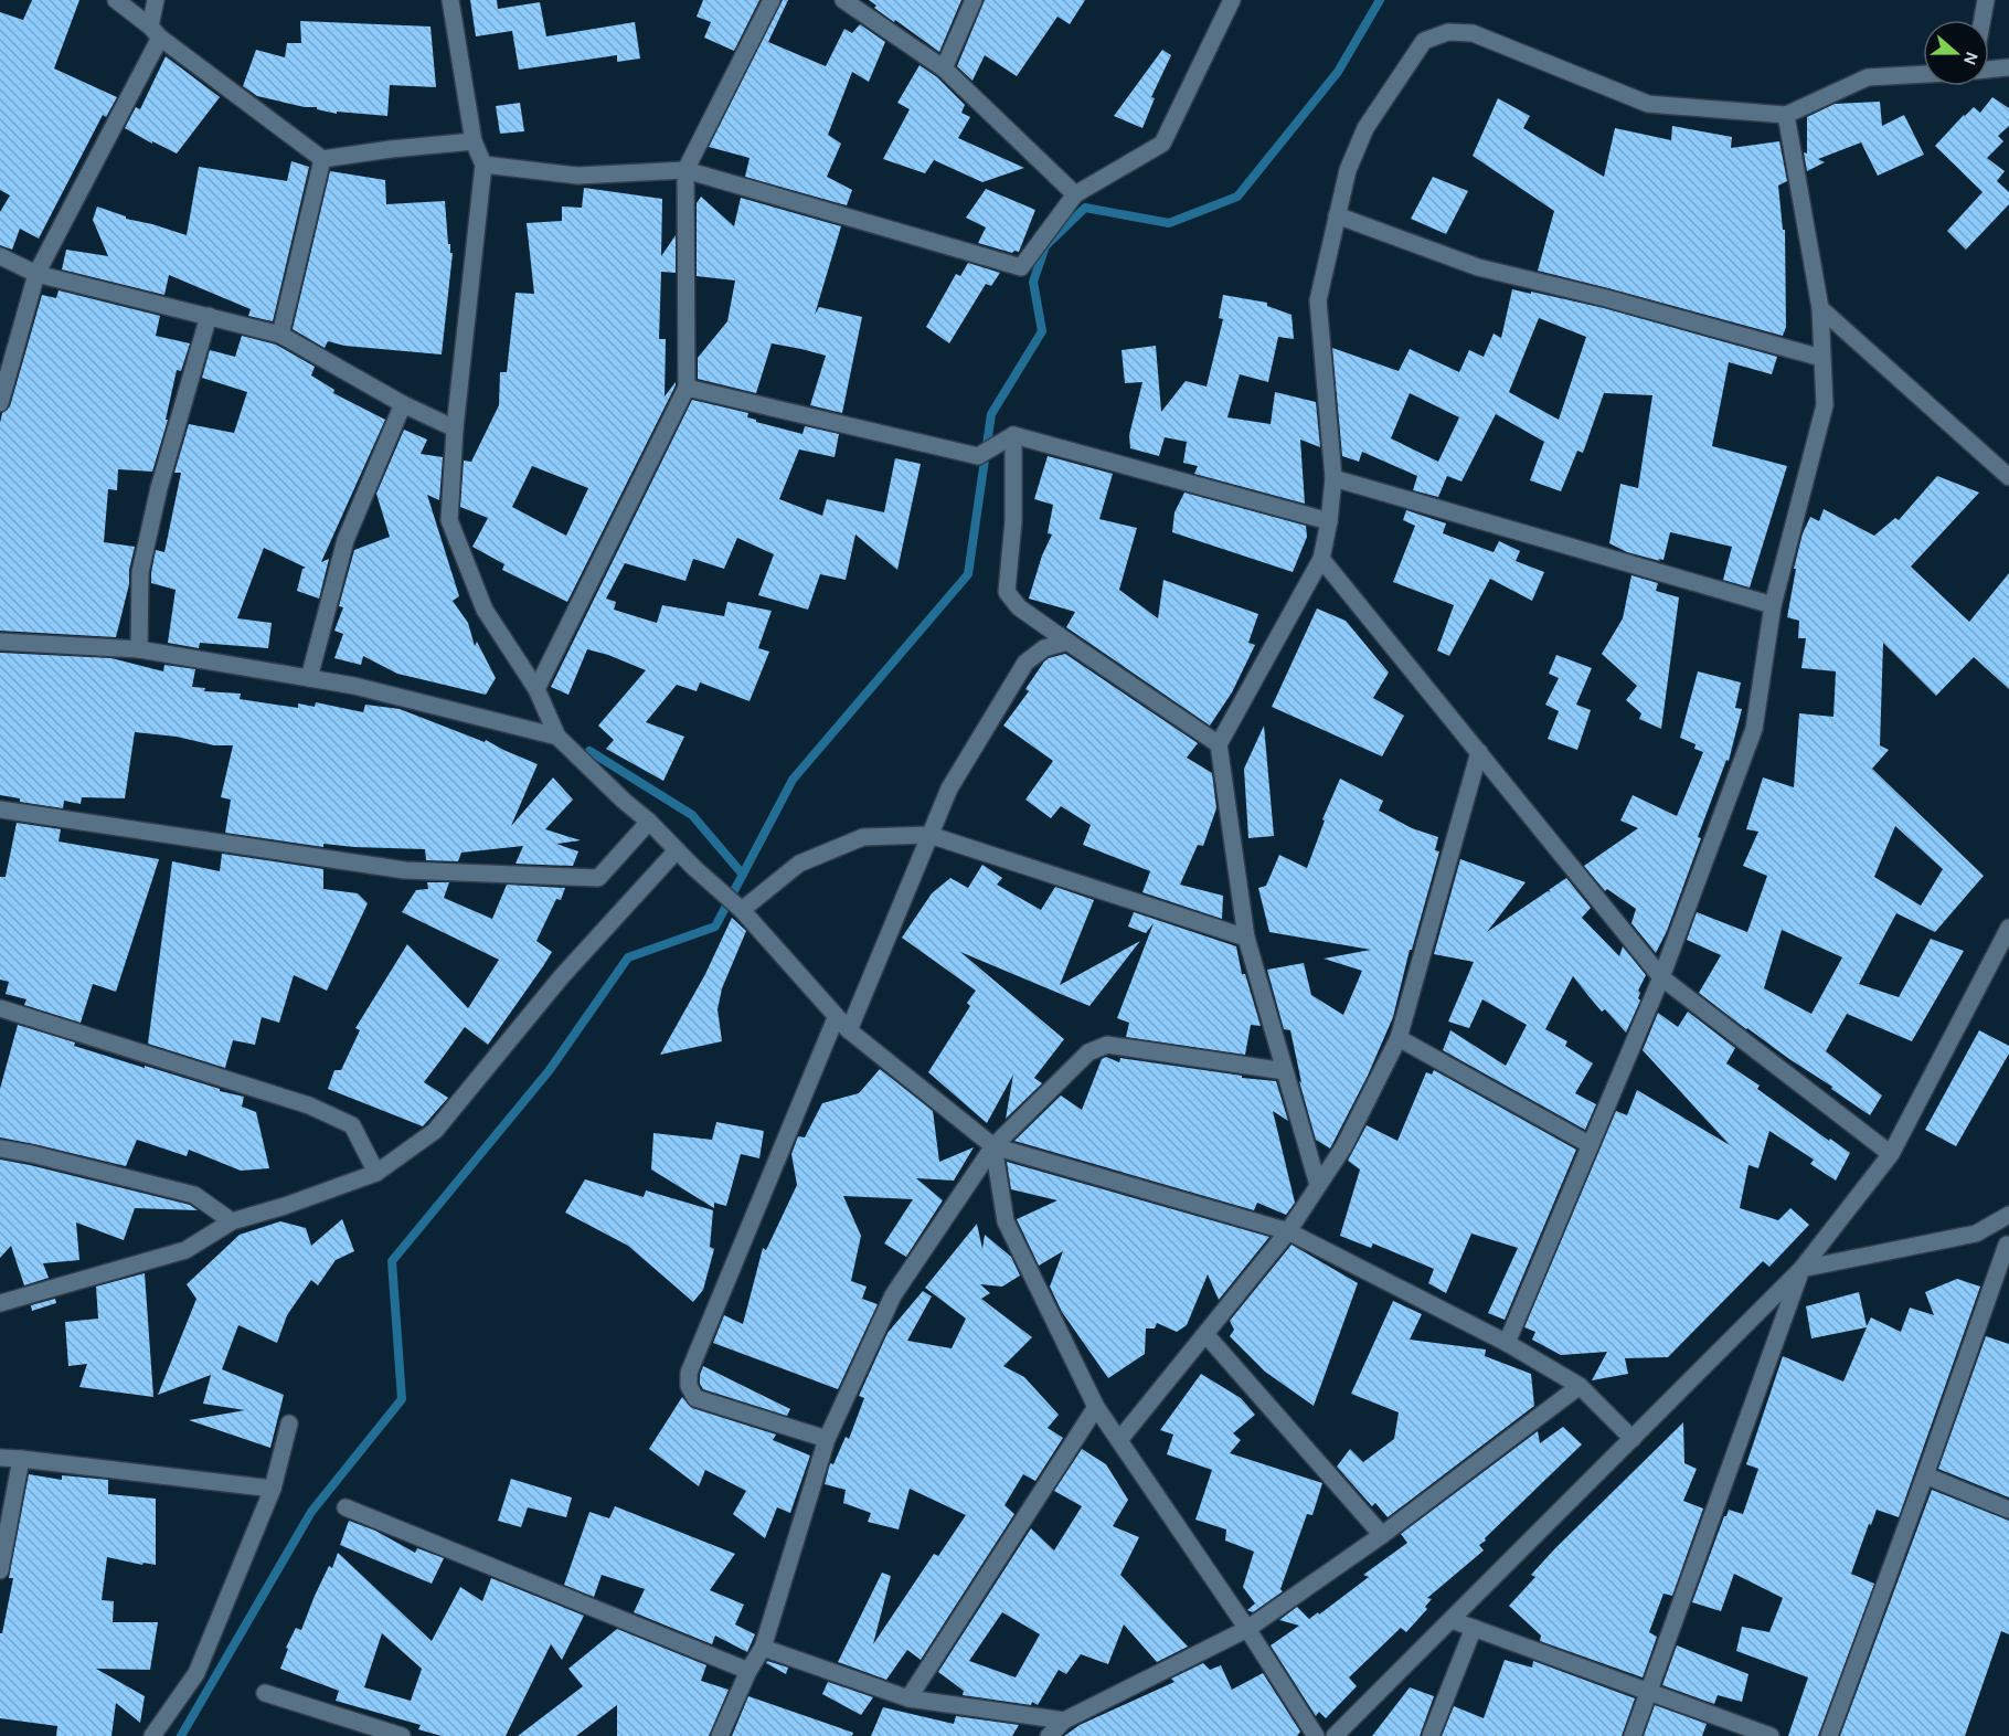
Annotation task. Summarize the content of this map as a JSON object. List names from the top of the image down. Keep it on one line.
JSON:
{"north":"right"}
